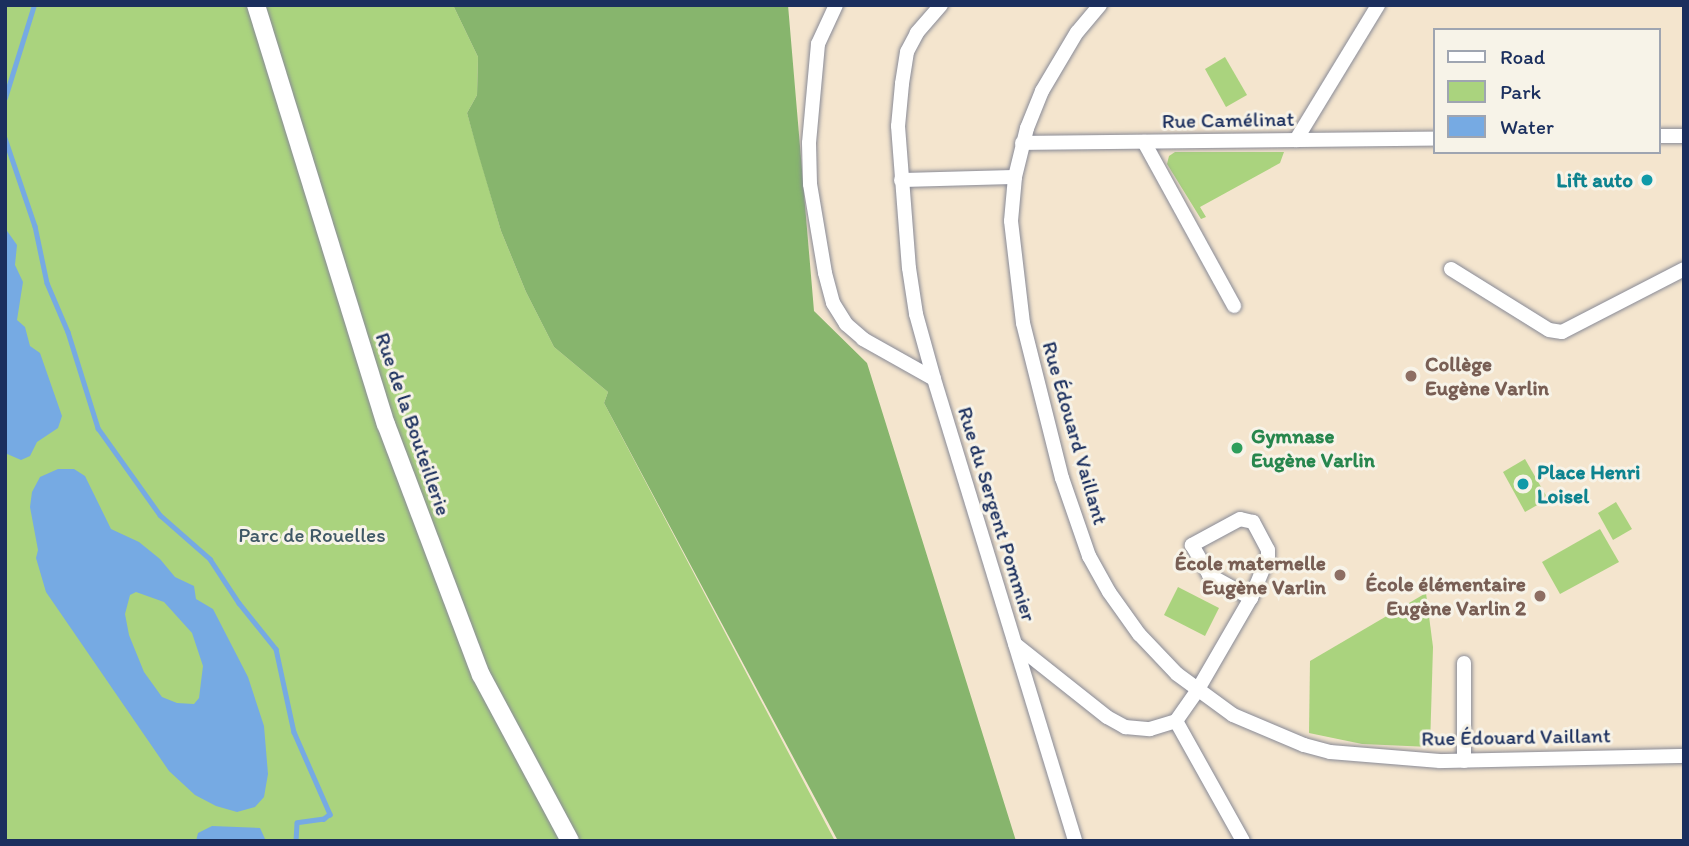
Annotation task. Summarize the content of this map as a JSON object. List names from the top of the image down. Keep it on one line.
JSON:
{"streets":{"street":["Rue Camélinat","Rue de la Bouteillerie","Rue Édouard Vaillant","Rue du Sergent Pommier"]},"crossings":[["Rue Camélinat","Rue Édouard Vaillant"]],"parks":["Parc de Rouelles"],"places":["Lift auto","Collège Eugène Varlin","Gymnase Eugène Varlin","Place Henri Loisel","École maternelle Eugène Varlin","École élémentaire Eugène Varlin 2"],"legend":["Road","Park","Water"]}
